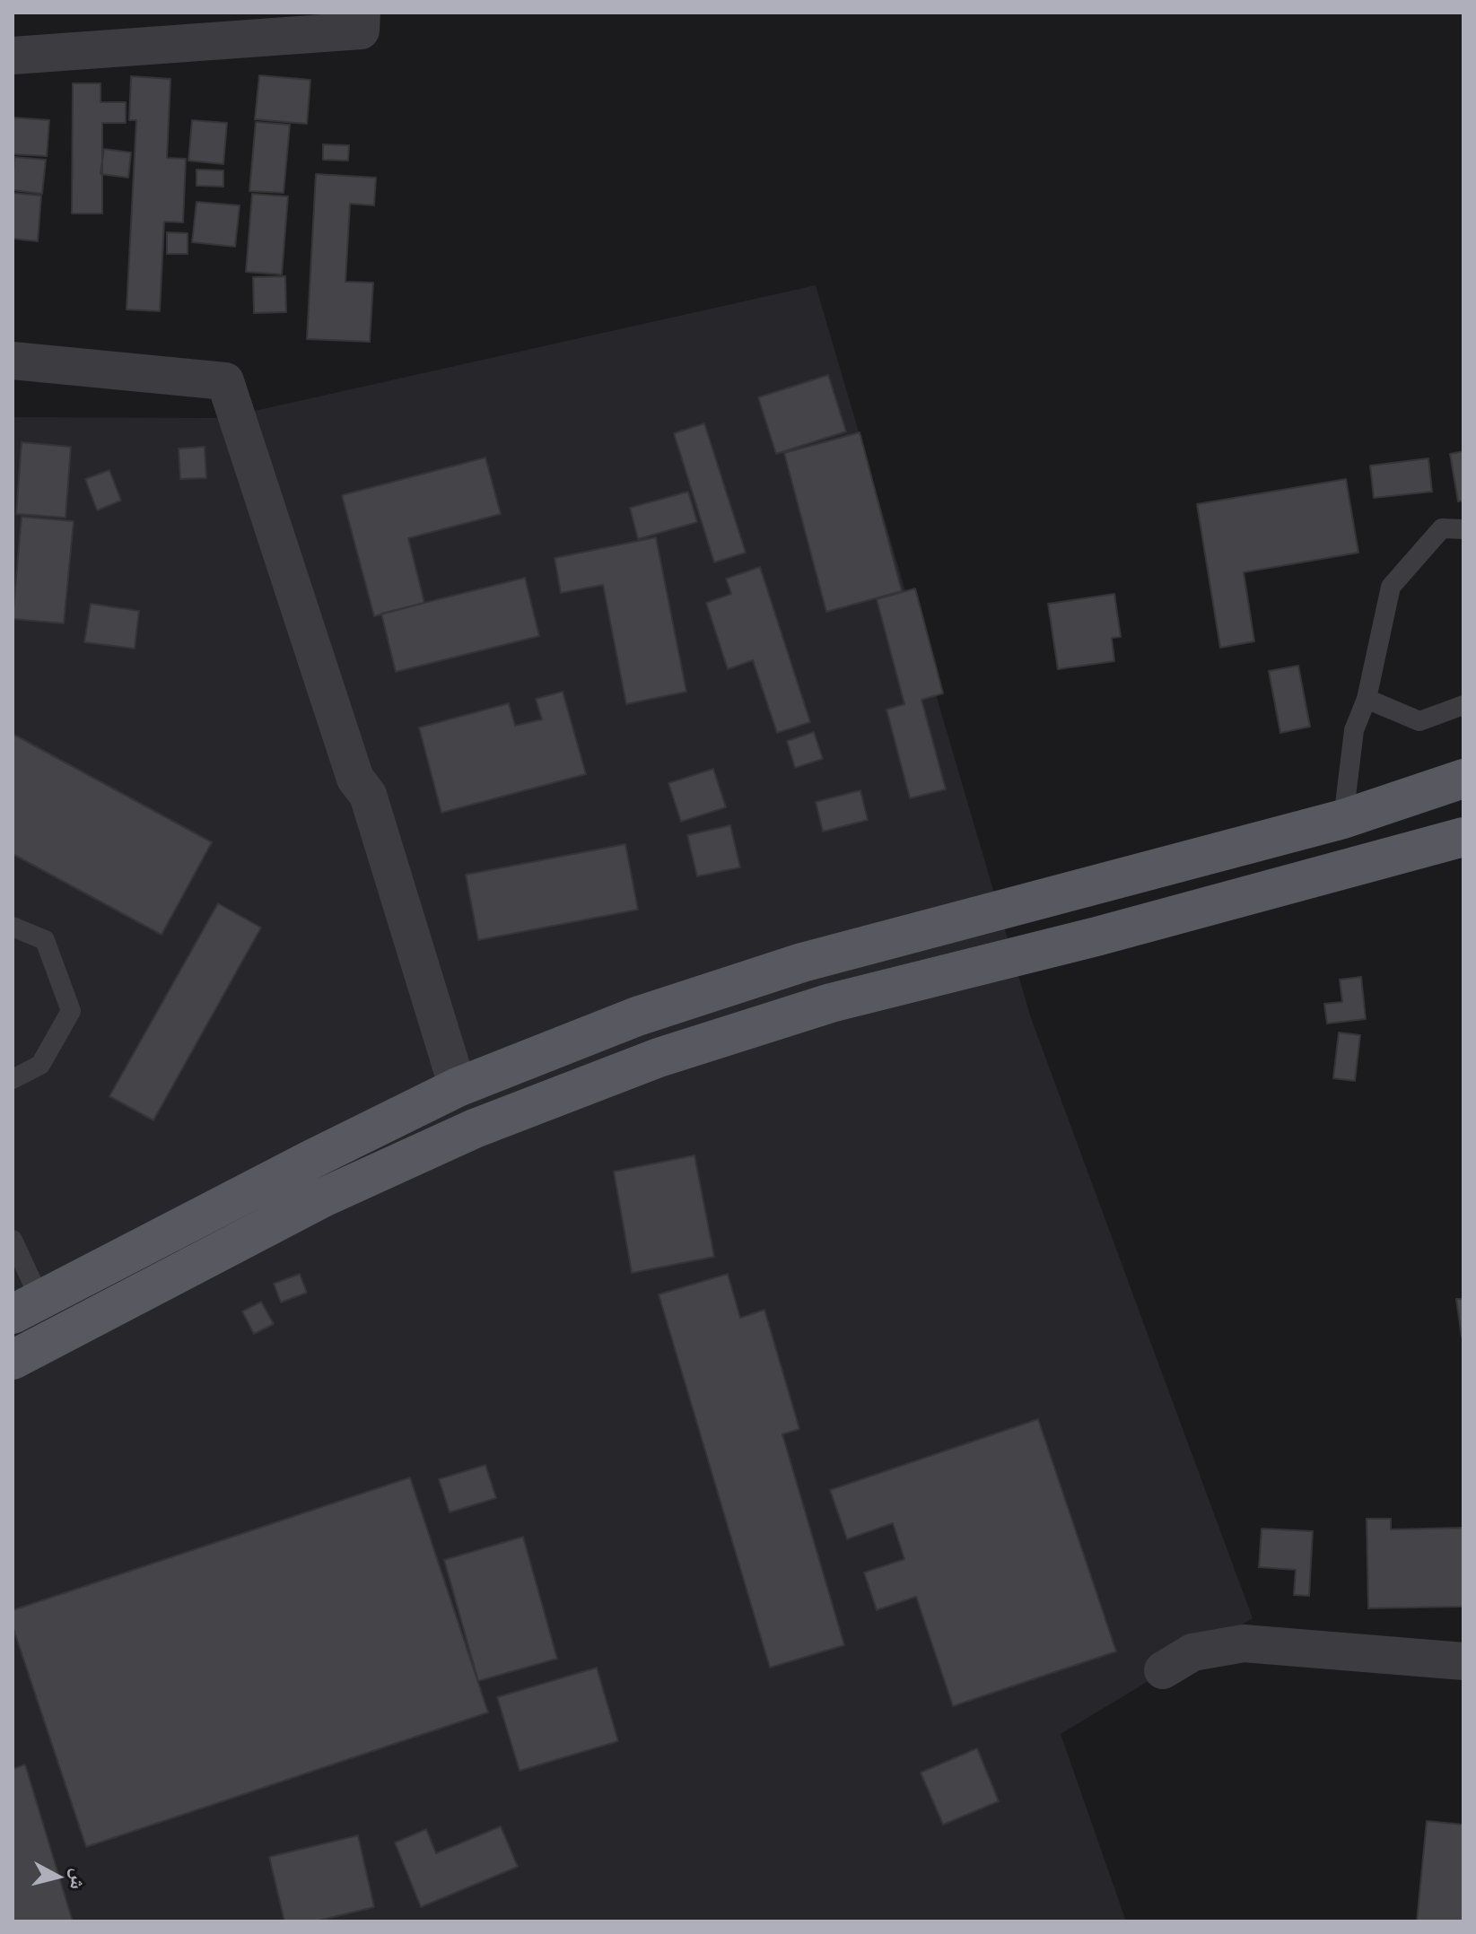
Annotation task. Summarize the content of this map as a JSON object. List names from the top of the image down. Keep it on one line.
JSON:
{"north":"right"}
